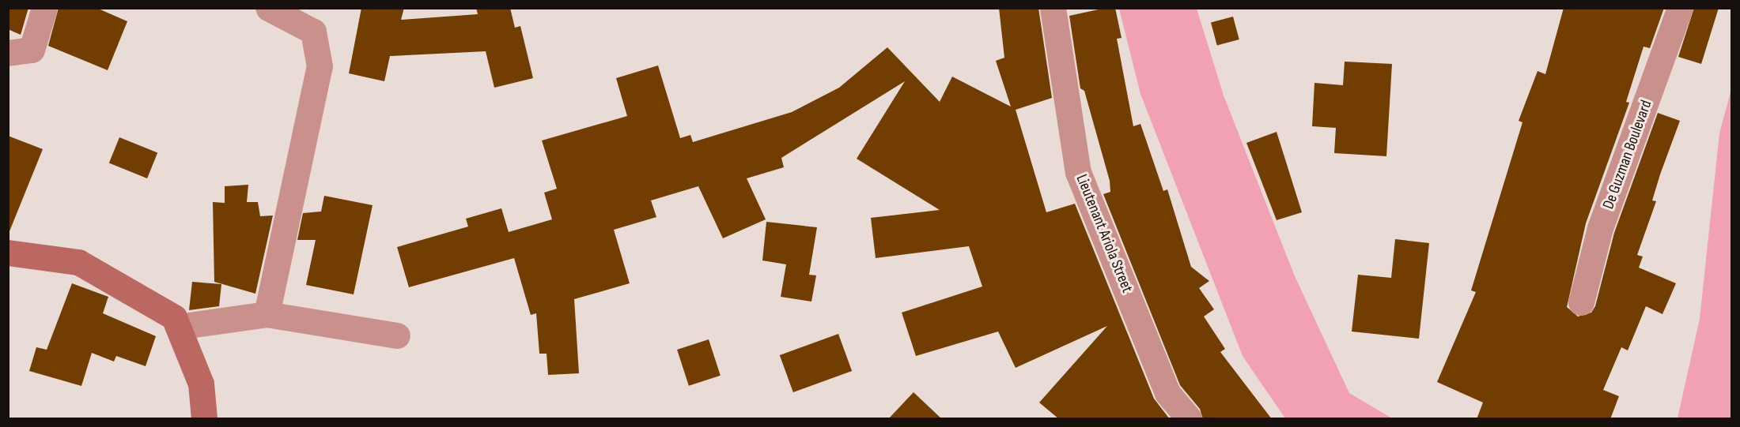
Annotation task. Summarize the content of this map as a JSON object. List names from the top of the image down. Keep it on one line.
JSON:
{"streets":{"street":["De Guzman Boulevard","Lieutenant Ariola Street"]}}
